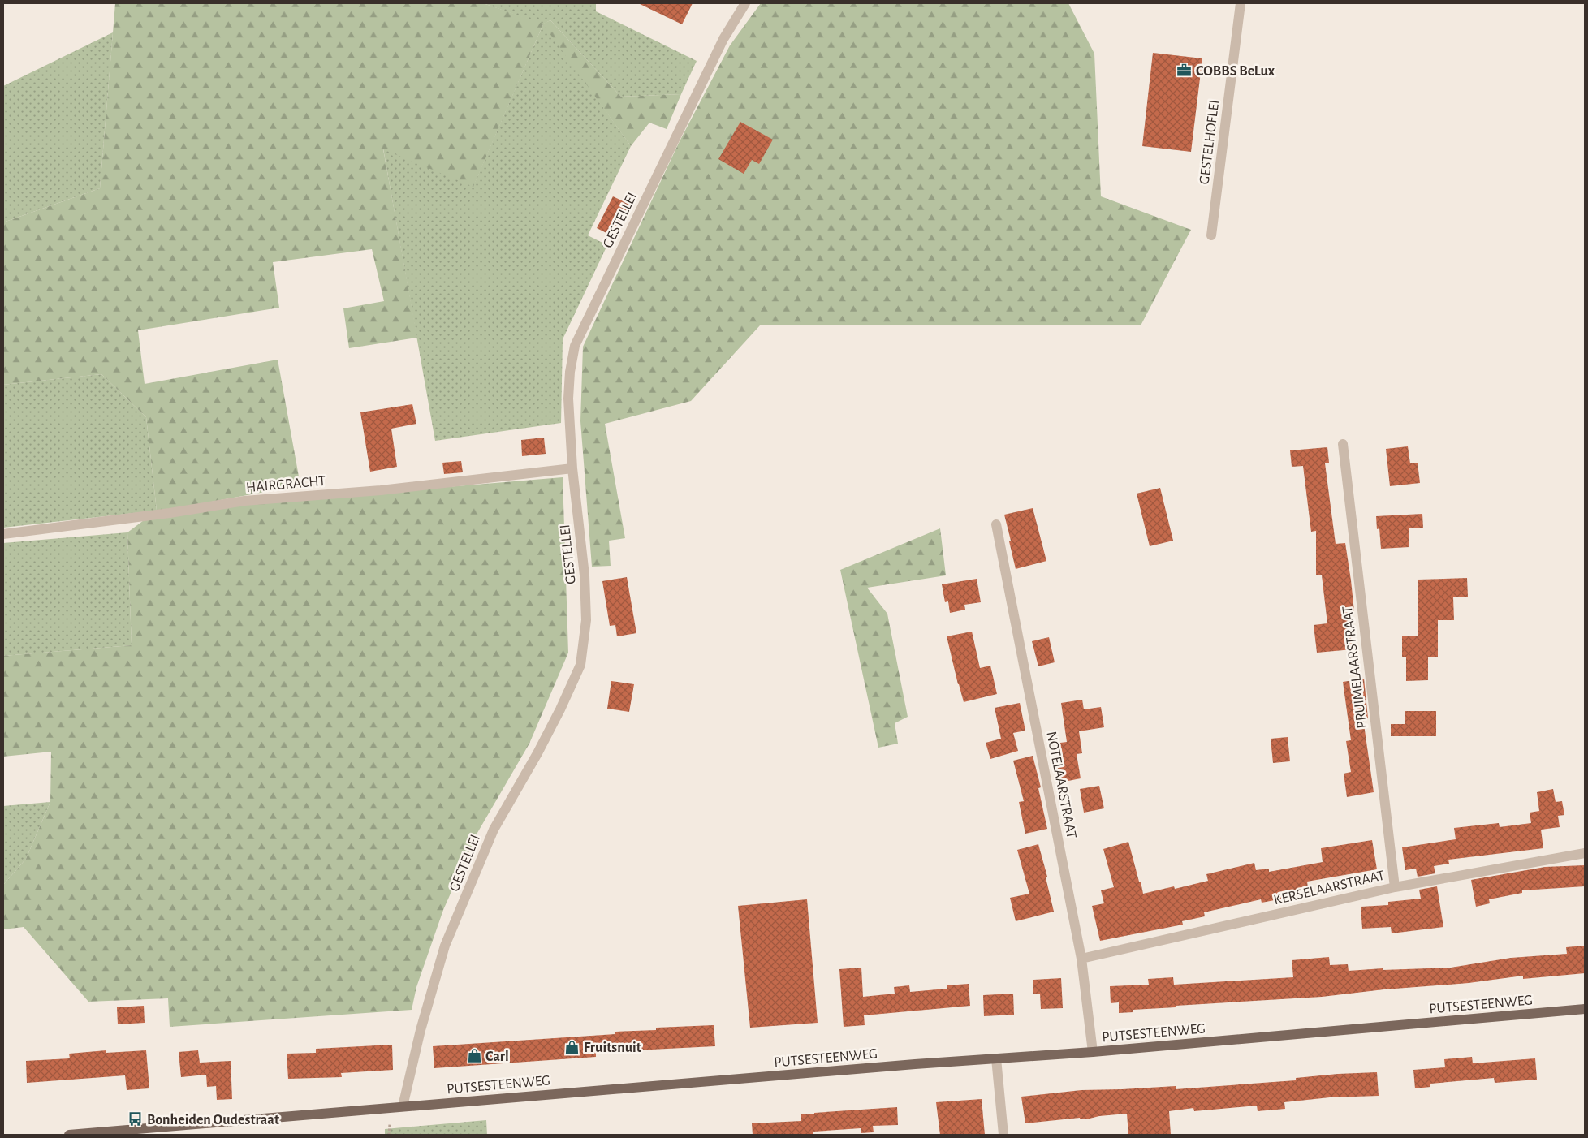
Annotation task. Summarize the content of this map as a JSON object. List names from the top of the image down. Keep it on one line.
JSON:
{"streets":{"main road":["PUTSESTEENWEG"],"street":["GESTELHOFLEI","GESTELLEI","HAIRGRACHT","PRUIMELAARSTRAAT","NOTELAARSTRAAT","KERSELAARSTRAAT"]},"crossings":[["GESTELLEI","HAIRGRACHT"],["GESTELLEI","PUTSESTEENWEG"],["PRUIMELAARSTRAAT","KERSELAARSTRAAT"],["NOTELAARSTRAAT","KERSELAARSTRAAT"],["NOTELAARSTRAAT","PUTSESTEENWEG"]],"places":{"office":["COBBS BeLux"],"shop":["Fruitsnuit","Carl"],"bus stop":["Bonheiden Oudestraat"]}}
